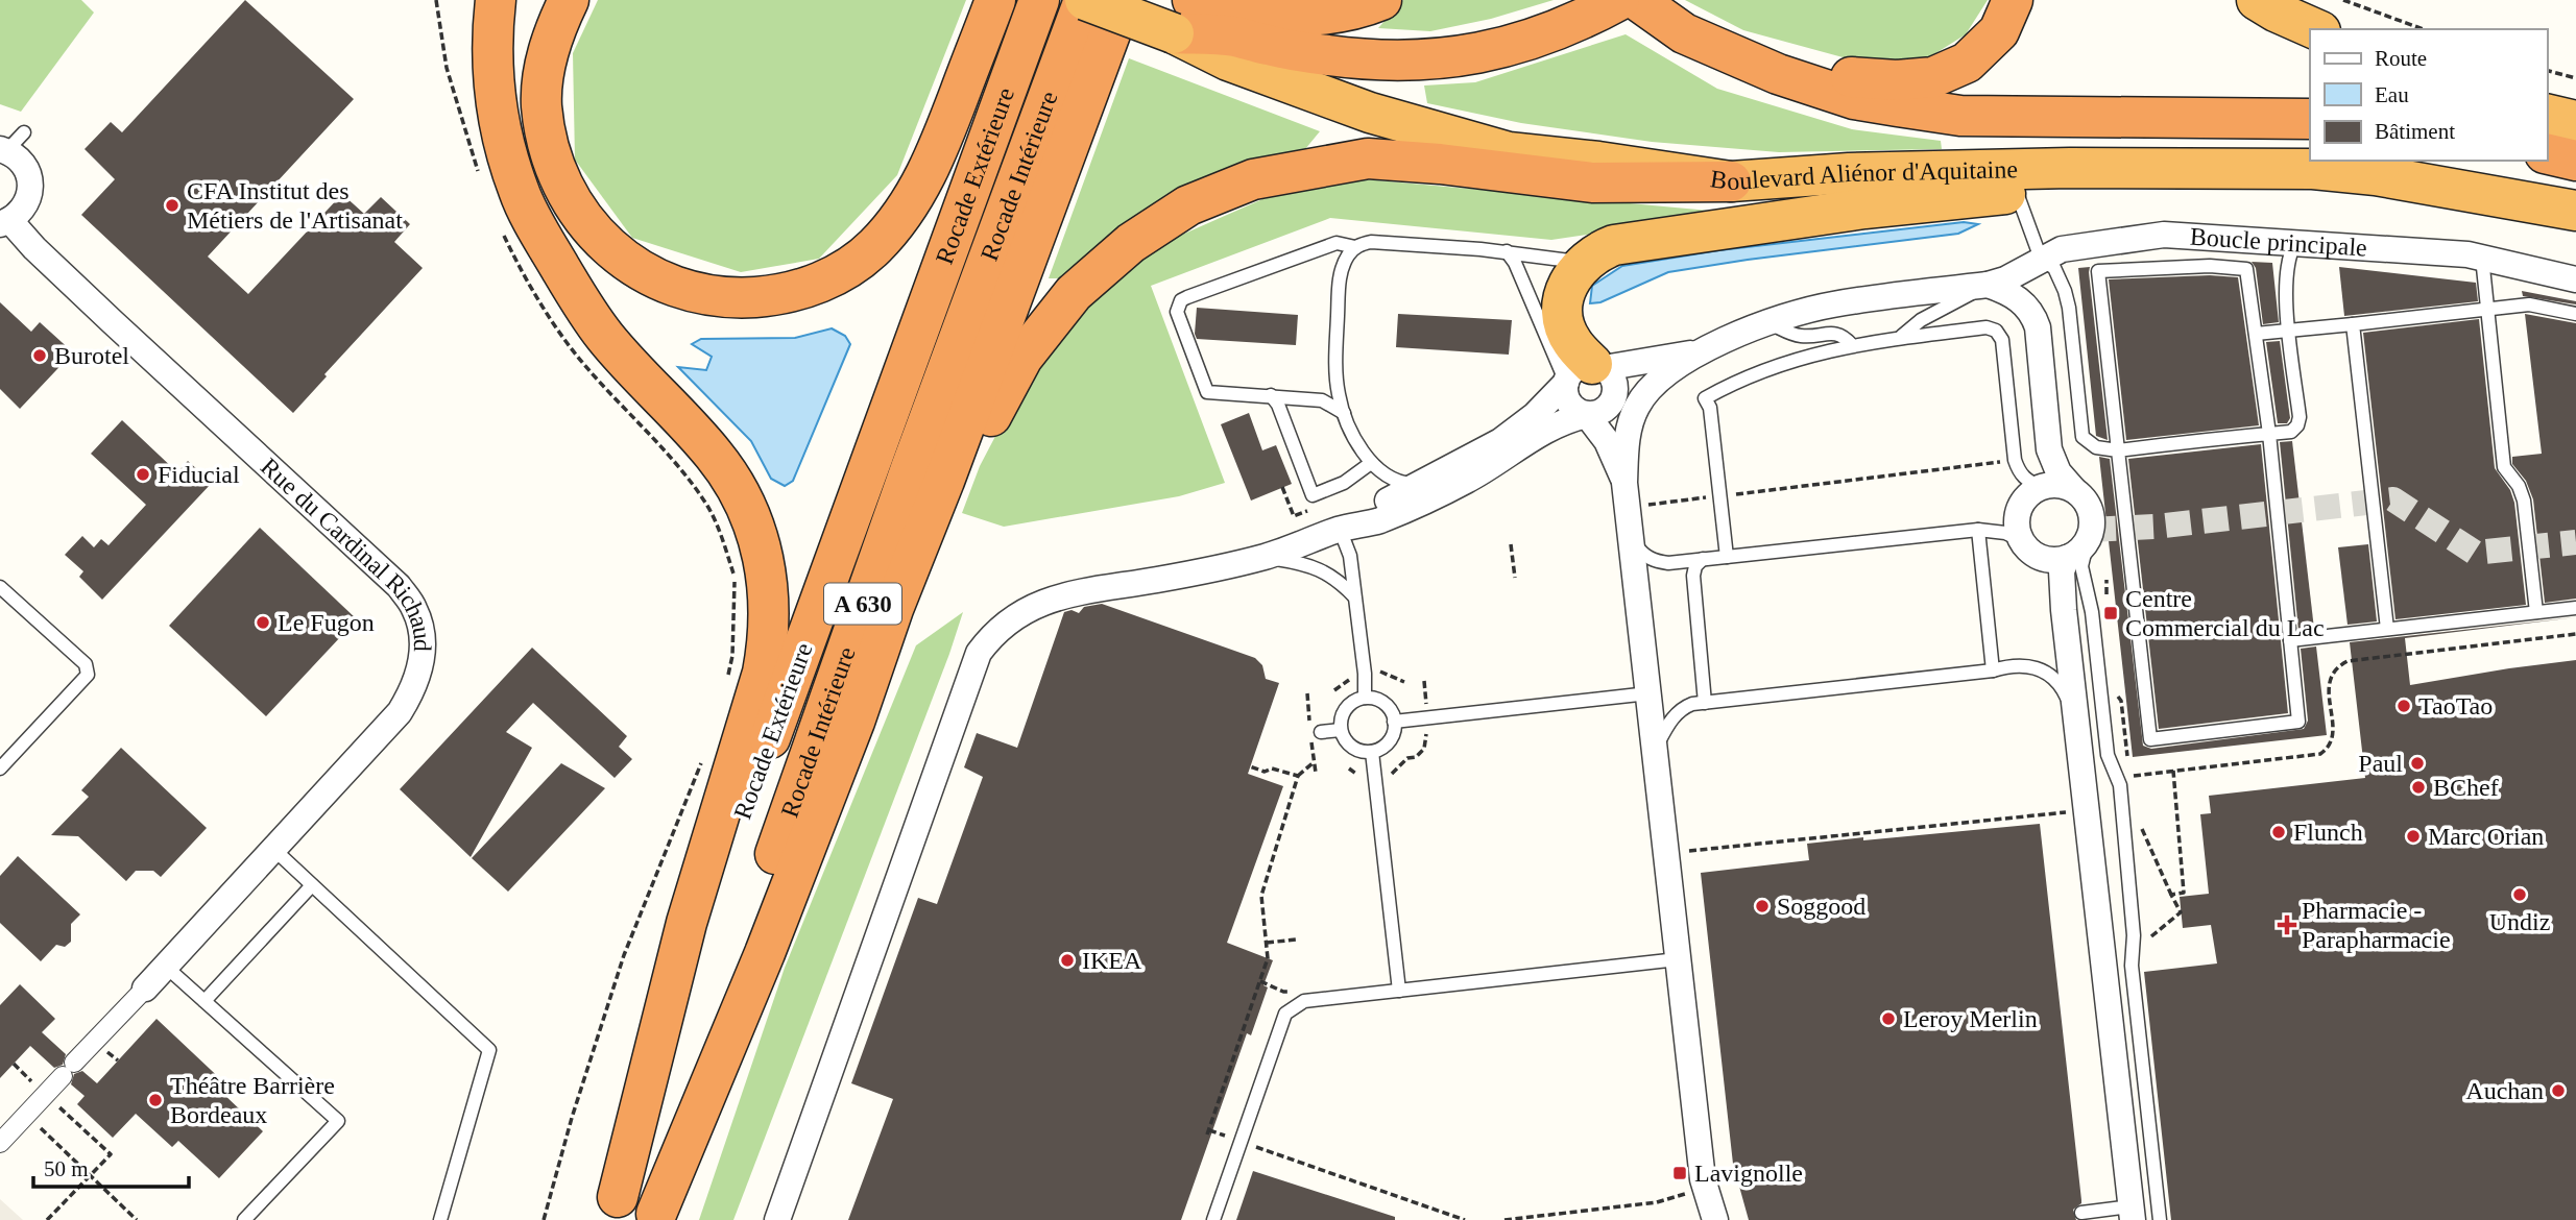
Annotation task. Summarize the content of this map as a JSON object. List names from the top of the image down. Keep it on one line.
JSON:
{"streets":{"highway":["Boulevard Aliénor d'Aquitaine","Rocade Extérieure","Rocade Intérieure","A 630"],"street":["Boucle principale","Rue du Cardinal Richaud"]},"crossings":[["Boulevard Aliénor d'Aquitaine","Rocade Intérieure"]],"places":{"other":["CFA Institut des Métiers de l'Artisanat","Burotel","Fiducial","Le Fugon","TaoTao","Paul","BChef","Flunch","Marc Orian","Undiz","Soggood","IKEA","Leroy Merlin","Auchan","Théâtre Barrière Bordeaux"],"transit":["Centre Commercial du Lac","Lavignolle"],"health":["Pharmacie - Parapharmacie"]},"legend":["Route","Eau","Bâtiment"],"scale_bar":"50 m"}
